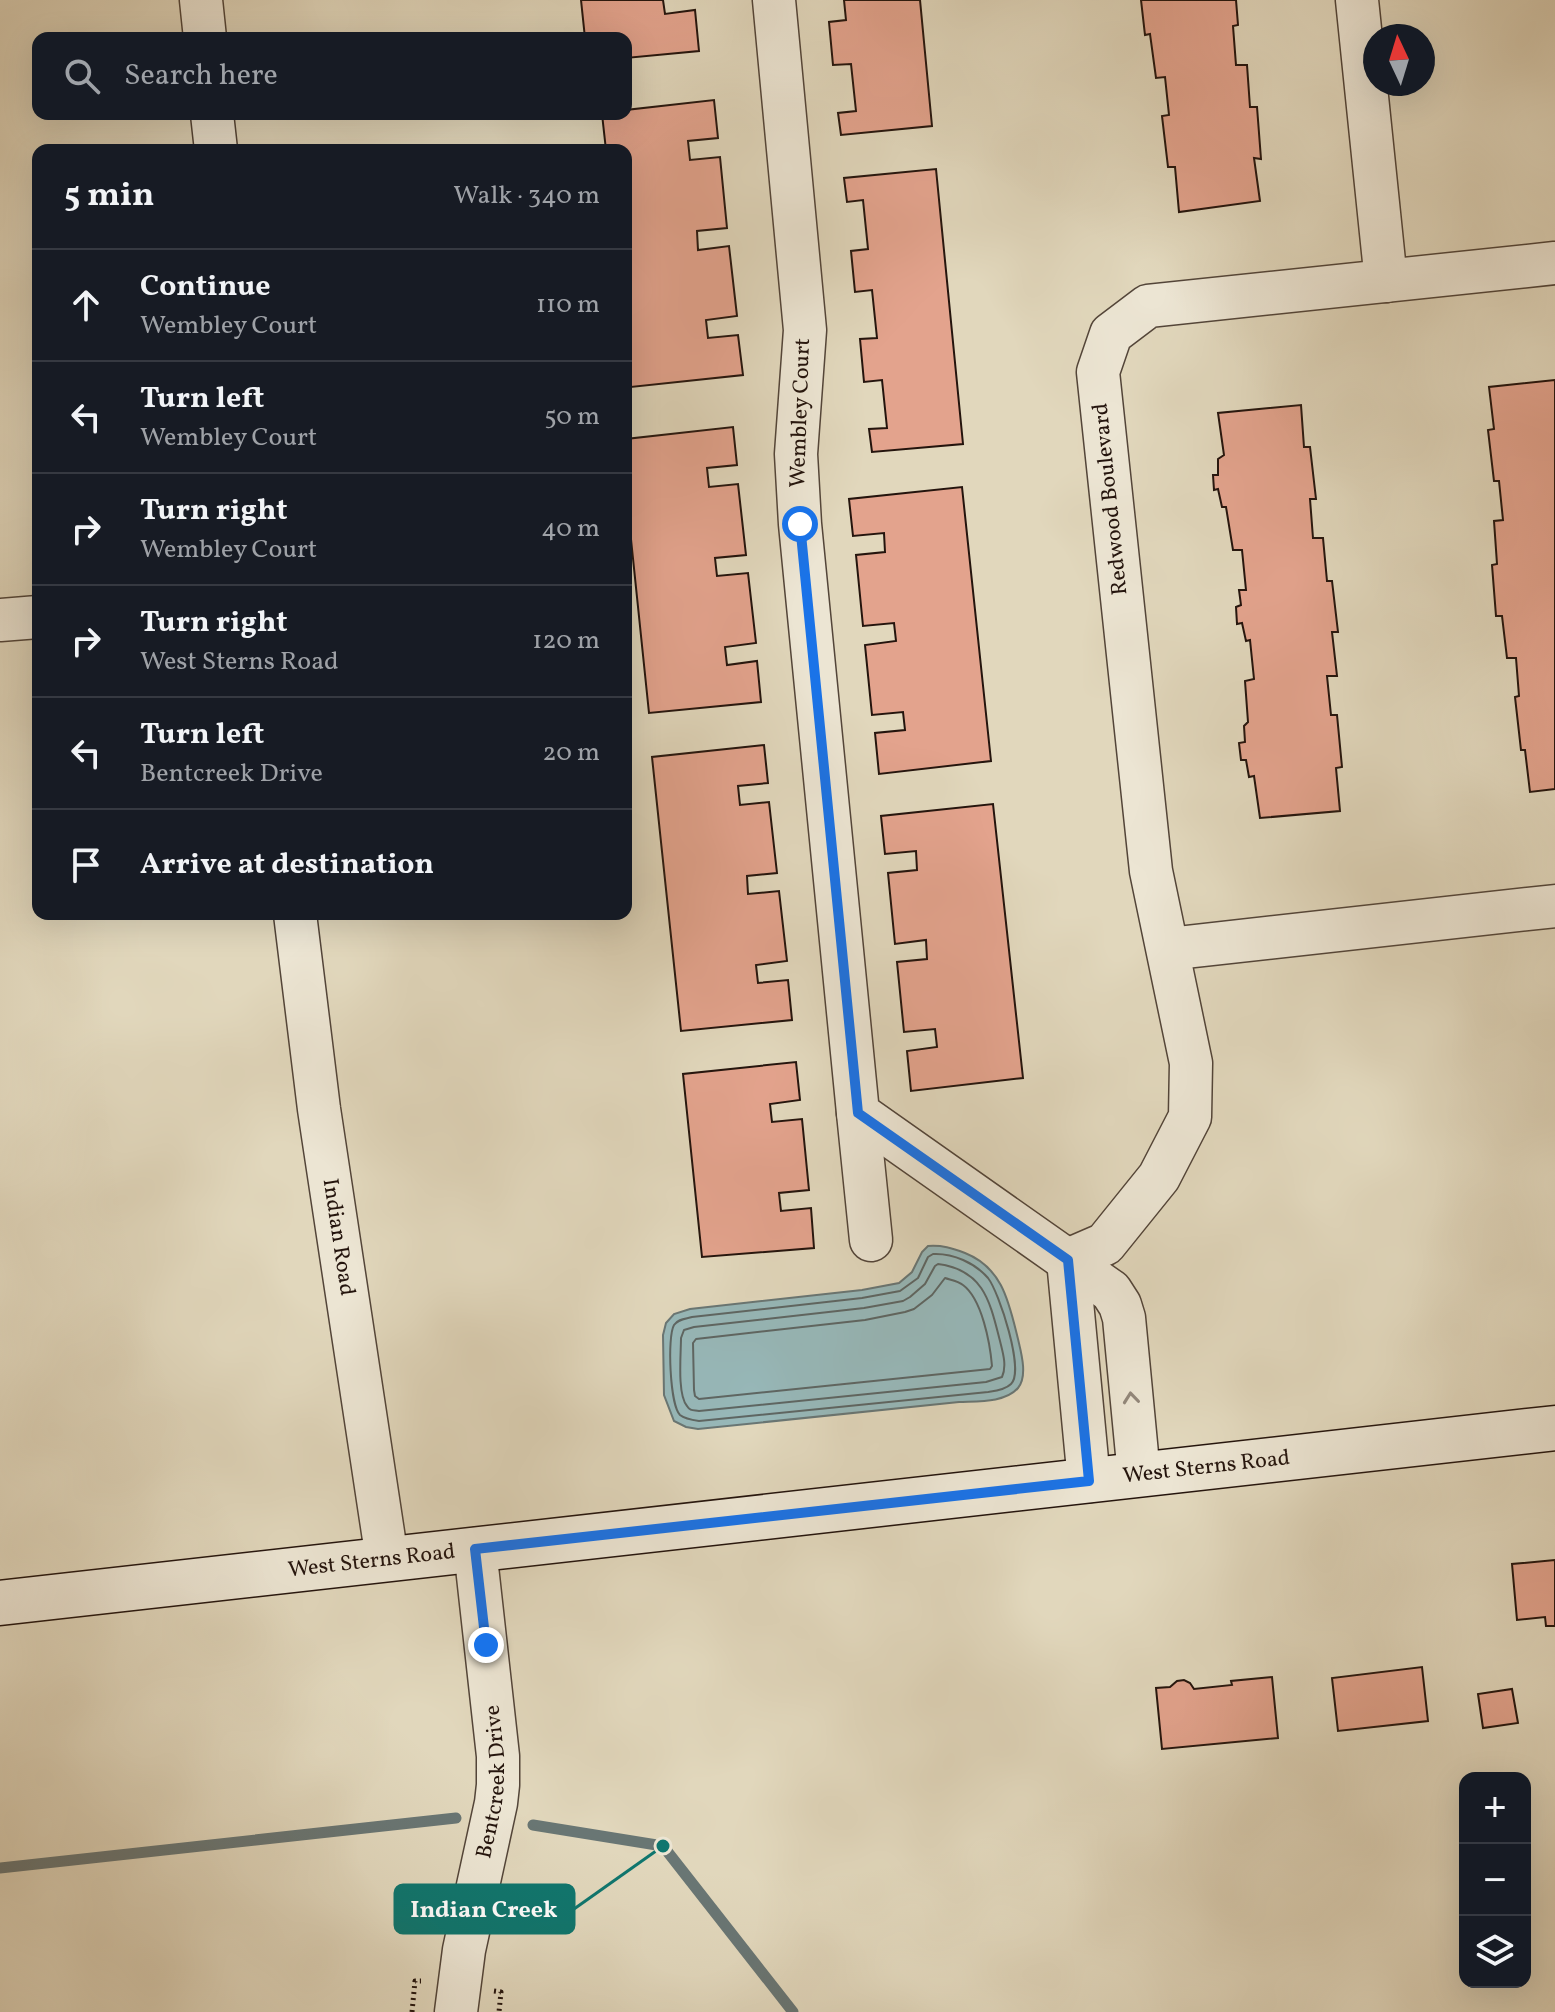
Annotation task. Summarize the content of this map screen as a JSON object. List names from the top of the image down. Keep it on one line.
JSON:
{"streets":{"main road":["West Sterns Road"],"street":["Wembley Court","Redwood Boulevard","Indian Road","Bentcreek Drive"]},"crossings":[["Indian Road","West Sterns Road"],["West Sterns Road","Bentcreek Drive"]],"places":["Indian Creek"],"north":"top","page":{"search":"Search here","heading":["5 min","Walk · 340 m"],"list":[["Continue","Wembley Court","110 m"],["Turn left","Wembley Court","50 m"],["Turn right","Wembley Court","40 m"],["Turn right","West Sterns Road","120 m"],["Turn left","Bentcreek Drive","20 m"],"Arrive at destination"],"map_buttons":["+","−"]}}
